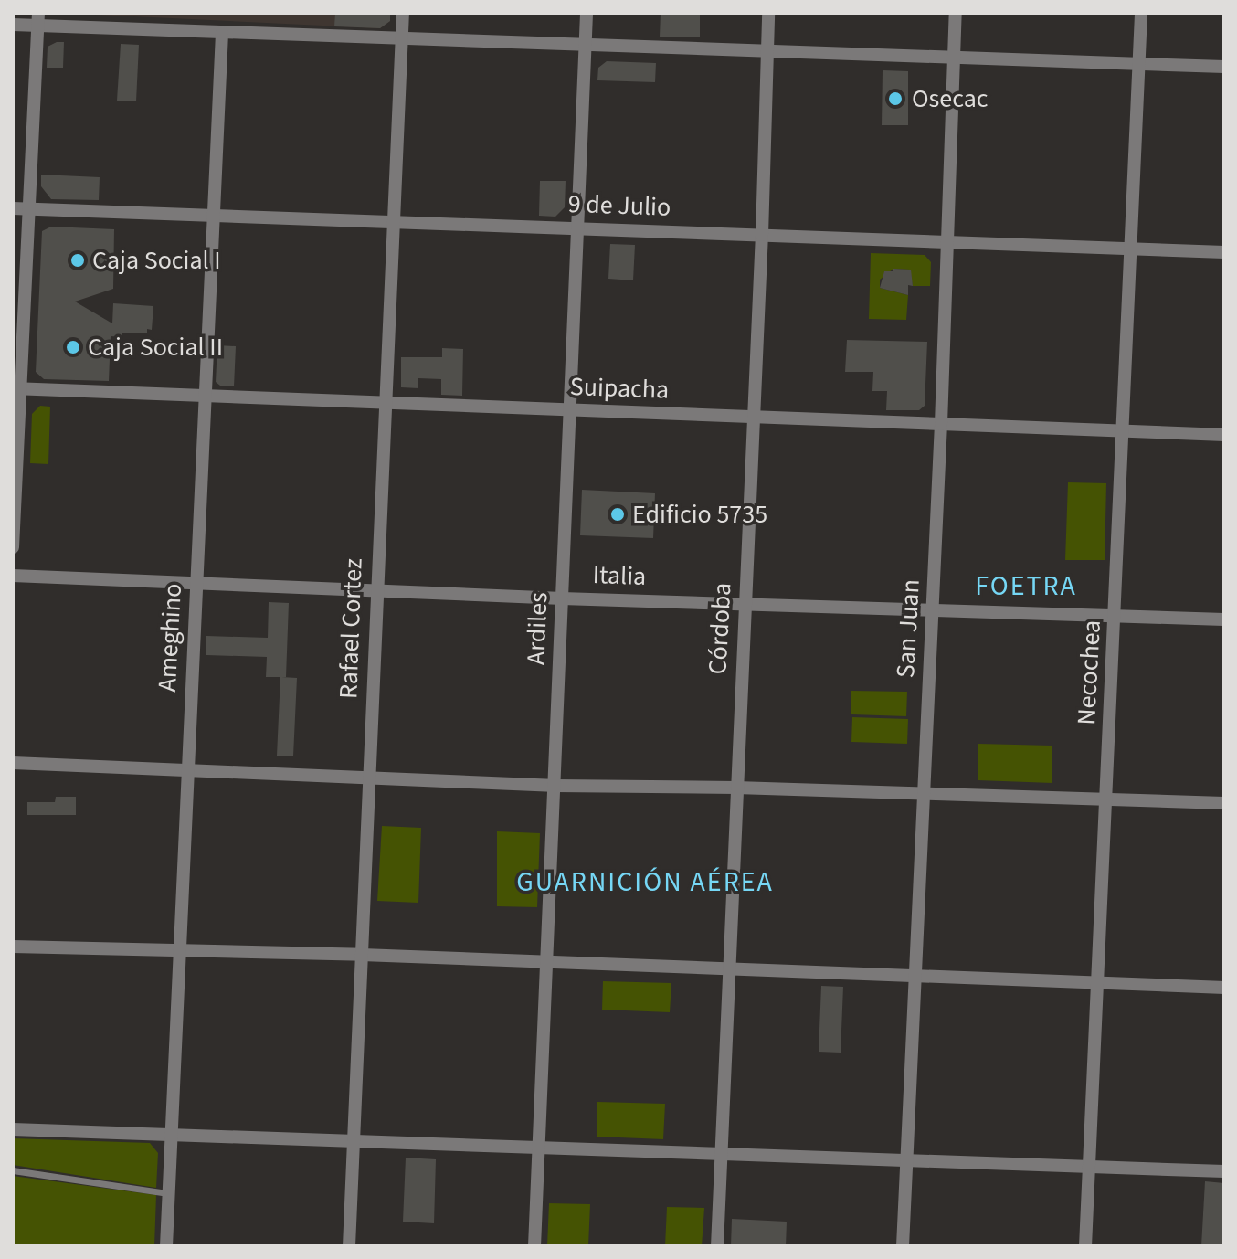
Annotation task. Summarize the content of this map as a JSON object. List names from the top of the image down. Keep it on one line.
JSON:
{"streets":{"street":["9 de Julio","Suipacha","Italia","Rafael Cortez","Ardiles","Córdoba","San Juan","Ameghino","Necochea"]},"crossings":[["9 de Julio","Rafael Cortez"],["9 de Julio","Ardiles"],["9 de Julio","Córdoba"],["9 de Julio","San Juan"],["9 de Julio","Ameghino"],["9 de Julio","Necochea"],["Suipacha","Rafael Cortez"],["Suipacha","Ardiles"],["Suipacha","Córdoba"],["Suipacha","San Juan"],["Suipacha","Ameghino"],["Suipacha","Necochea"],["Italia","Rafael Cortez"],["Italia","Ardiles"],["Italia","Córdoba"],["Italia","San Juan"],["Italia","Ameghino"],["Italia","Necochea"]],"districts":["FOETRA","GUARNICIÓN AÉREA"],"places":["Osecac","Caja Social I","Caja Social II","Edificio 5735"]}
